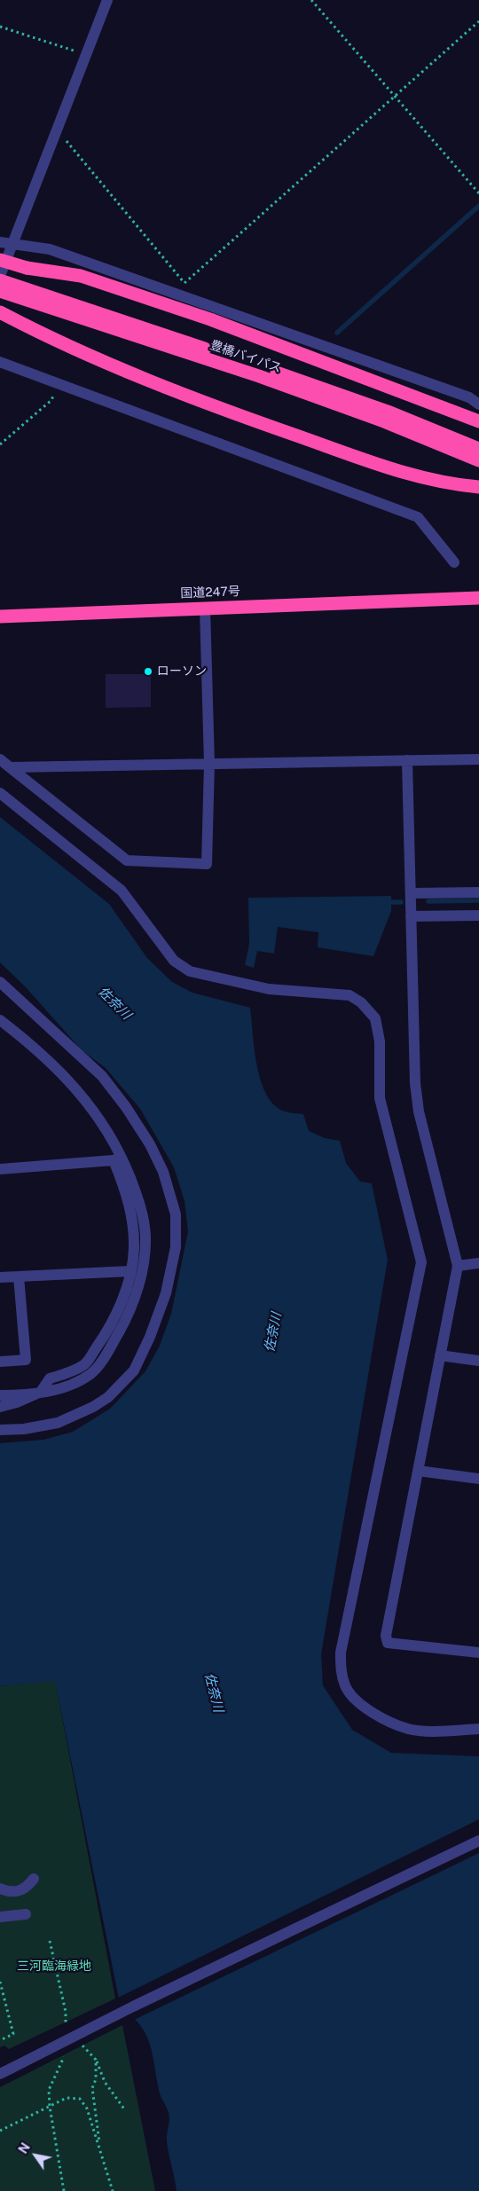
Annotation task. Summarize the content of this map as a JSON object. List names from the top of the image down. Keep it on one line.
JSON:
{"streets":{"highway":["豊橋バイパス","国道247号"]},"water":["佐奈川"],"parks":["三河臨海緑地"],"places":["ローソン"],"north":"top left"}
